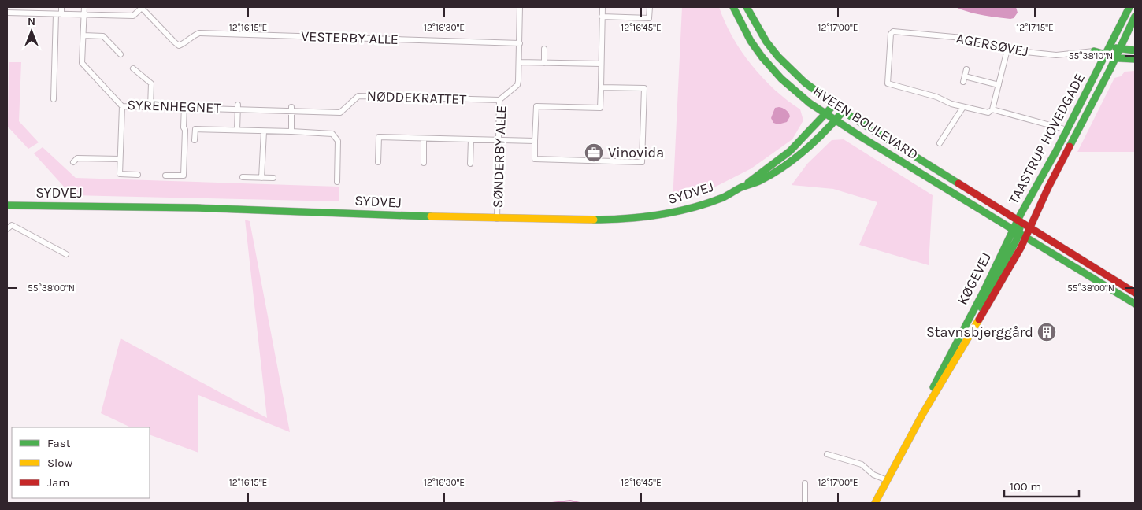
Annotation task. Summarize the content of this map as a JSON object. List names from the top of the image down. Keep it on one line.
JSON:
{"streets":{"main road":["HVEEN BOULEVARD","TAASTRUP HOVEDGADE","SYDVEJ","KØGEVEJ"],"street":["VESTERBY ALLE","AGERSØVEJ","NØDDEKRATTET","SYRENHEGNET","SØNDERBY ALLE"]},"crossings":[["VESTERBY ALLE","SØNDERBY ALLE"],["NØDDEKRATTET","SYRENHEGNET"],["NØDDEKRATTET","SØNDERBY ALLE"],["HVEEN BOULEVARD","TAASTRUP HOVEDGADE"],["HVEEN BOULEVARD","SYDVEJ"],["HVEEN BOULEVARD","KØGEVEJ"],["TAASTRUP HOVEDGADE","KØGEVEJ"],["SØNDERBY ALLE","SYDVEJ"]],"places":{"office":["Vinovida"],"building":["Stavnsbjerggård"]},"legend":["Fast","Slow","Jam"],"scale_bar":"100 m","north":"top","coordinates":["12°16'15\"E","12°16'30\"E","12°16'45\"E","12°17'00\"E","12°17'15\"E","55°38'10\"N","55°38'00\"N"]}
